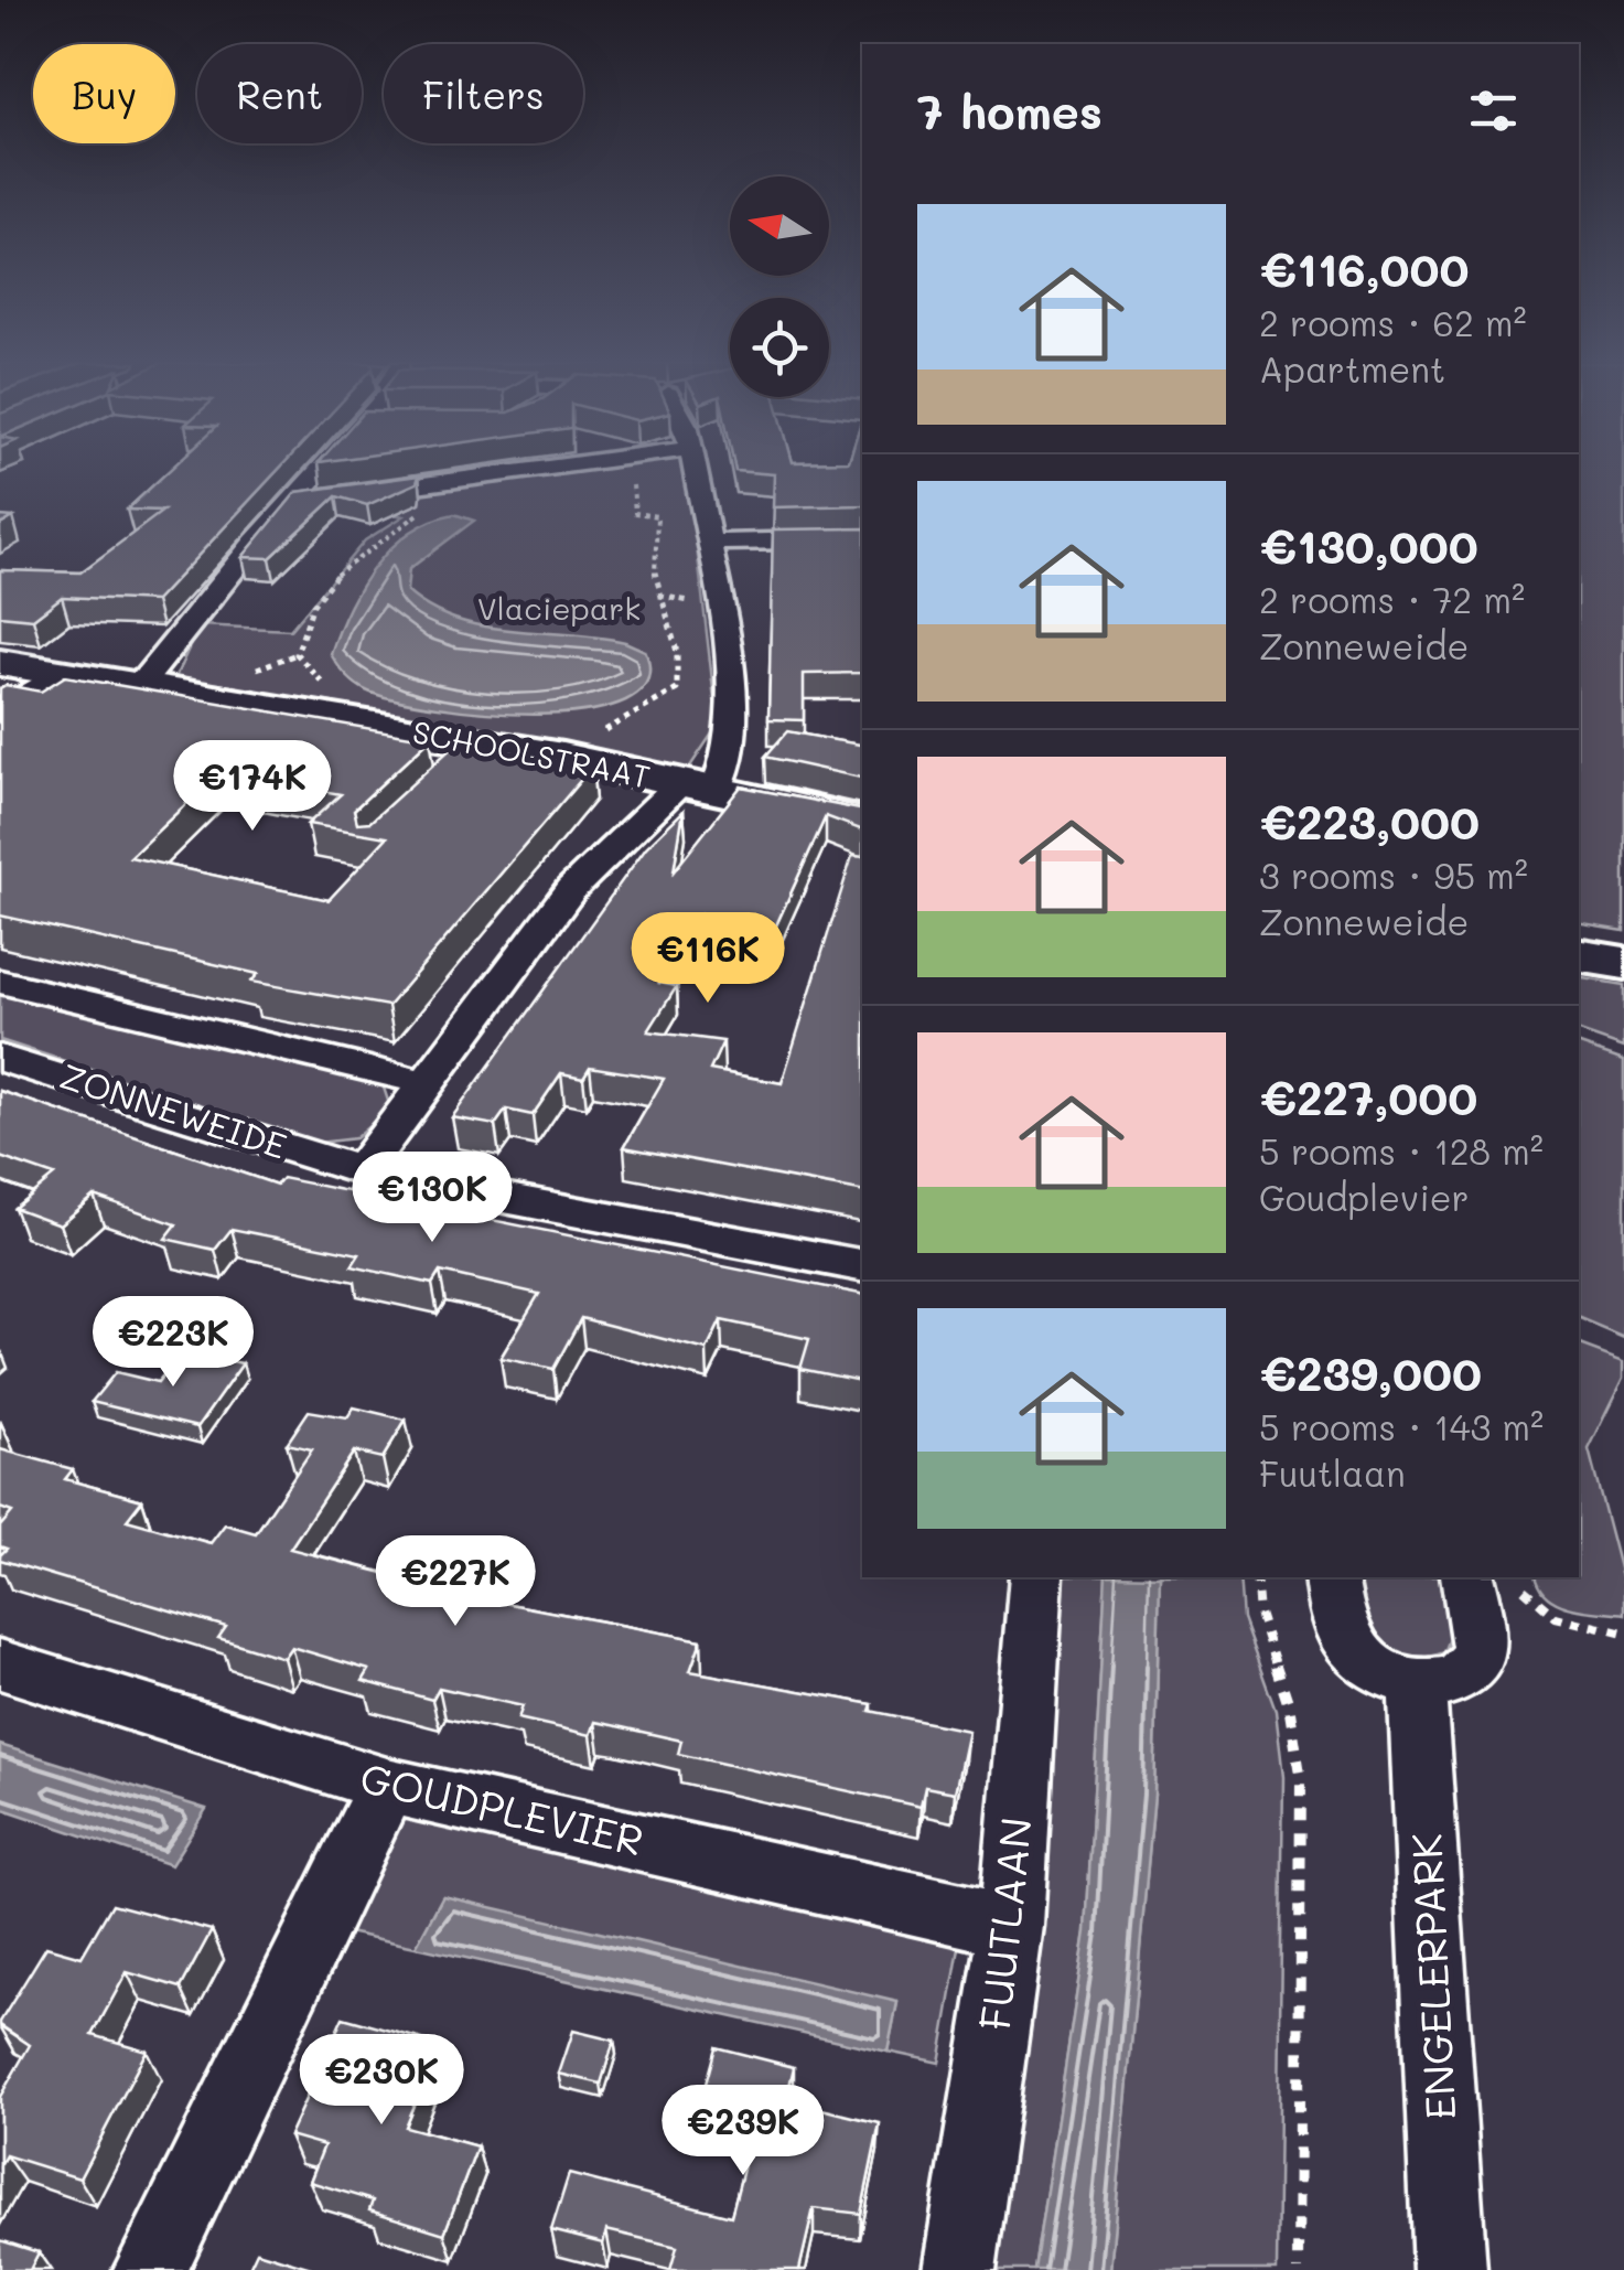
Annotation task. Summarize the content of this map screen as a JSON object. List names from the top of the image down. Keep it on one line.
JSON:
{"streets":{"street":["SCHOOLSTRAAT","ZONNEWEIDE","GOUDPLEVIER","FUUTLAAN","ENGELERPARK"]},"crossings":[["GOUDPLEVIER","FUUTLAAN"]],"parks":["Vlaciepark"],"north":"left","page":{"chip":["Buy","Rent","Filters"],"heading":"7 homes","list":[{"name":"€116,000","note":"2 rooms · 62 m² · Apartment"},{"name":"€130,000","note":"2 rooms · 72 m² · Zonneweide"},{"name":"€223,000","note":"3 rooms · 95 m² · Zonneweide"},{"name":"€227,000","note":"5 rooms · 128 m² · Goudplevier"},{"name":"€239,000","note":"5 rooms · 143 m² · Fuutlaan"}],"price":["€174K","€116K","€130K","€223K","€227K","€230K","€239K"]}}
